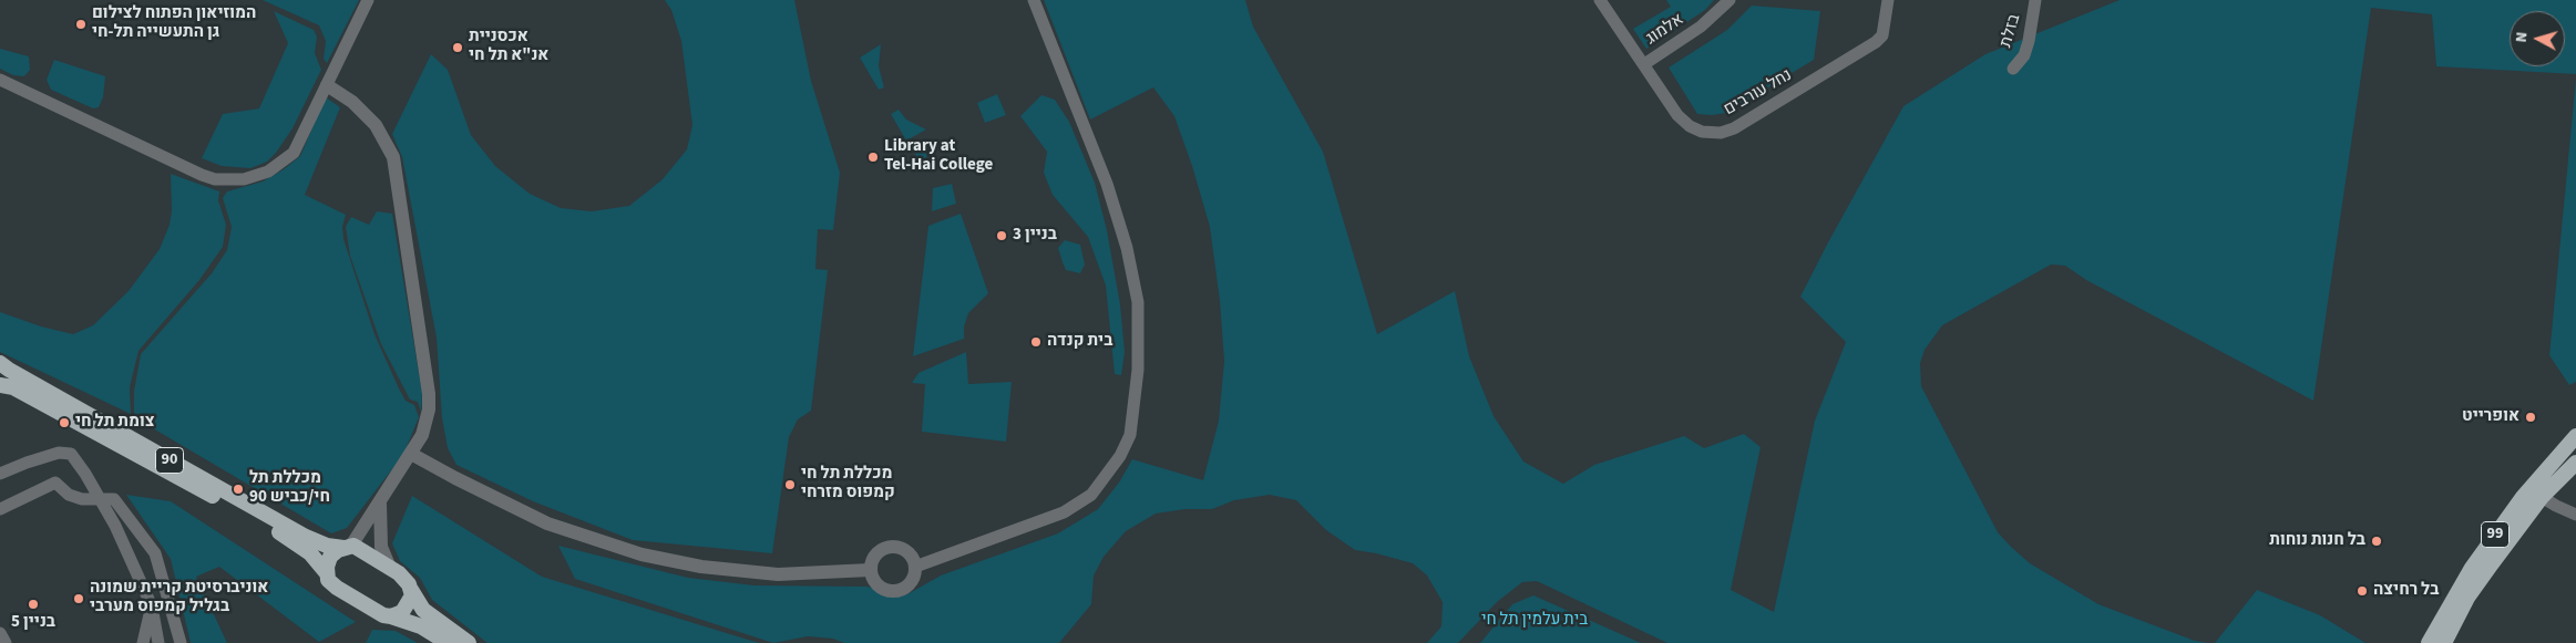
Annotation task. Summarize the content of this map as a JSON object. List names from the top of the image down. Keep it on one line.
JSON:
{"streets":{"highway":["90","99"],"street":["אלמוג","בזלת","נחל עורבים"]},"crossings":[["אלמוג","נחל עורבים"]],"parks":["בית עלמין תל חי"],"places":["המוזיאון הפתוח לצילום גן התעשייה תל-חי","אכסניית אנ\"א תל חי","Library at Tel-Hai College","בניין 3","בית קנדה","אופרייט","צומת תל חי","מכללת תל חי קמפוס מזרחי","מכללת תל חי/כביש 90","בל חנות נוחות","בל רחיצה","אוניברסיטת קריית שמונה בגליל קמפוס מערבי","בניין 5"],"north":"left"}
